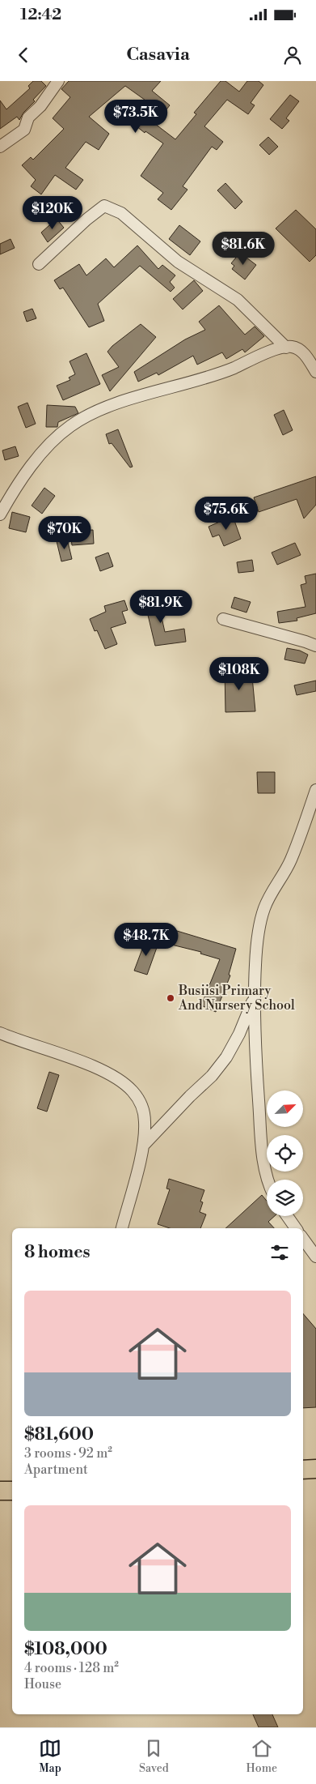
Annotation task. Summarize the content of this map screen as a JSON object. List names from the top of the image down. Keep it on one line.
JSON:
{"places":["Busiisi Primary And Nursery School"],"north":"top right","page":{"status":"12:42","header":"Casavia","price":["$73.5K","$120K","$81.6K","$75.6K","$70K","$81.9K","$108K","$48.7K"],"heading":"8 homes","list":[{"name":"$81,600","note":"3 rooms · 92 m² · Apartment"},{"name":"$108,000","note":"4 rooms · 128 m² · House"}],"tabs":["Map","Saved","Home"]}}
